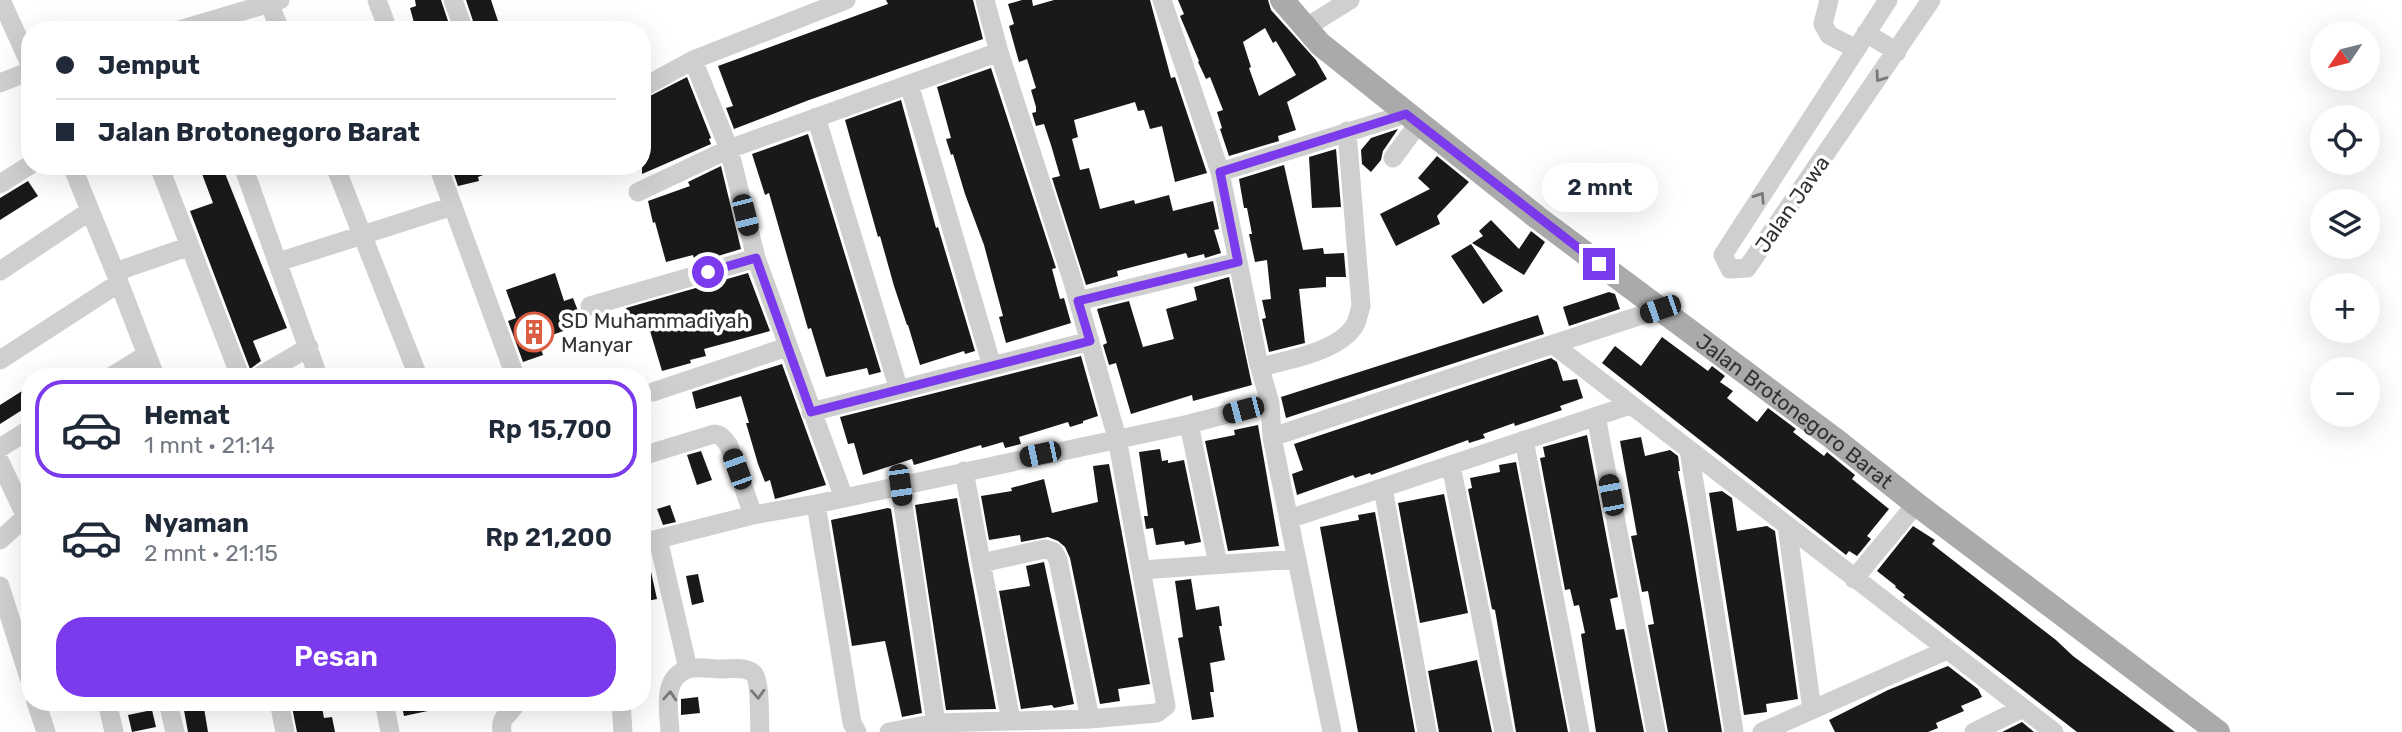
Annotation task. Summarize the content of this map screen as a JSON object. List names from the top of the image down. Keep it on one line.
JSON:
{"streets":{"main road":["Jalan Brotonegoro Barat"],"street":["Jalan Jawa"]},"places":{"building":["SD Muhammadiyah Manyar"]},"north":"bottom left","page":{"map_buttons":["+","−"],"banner":["Jemput","Jalan Brotonegoro Barat"],"bubble":"2 mnt","list":[{"name":"Hemat","note":"1 mnt · 21:14","value":"Rp 15,700"},{"name":"Nyaman","note":"2 mnt · 21:15","value":"Rp 21,200"}],"buttons":"Pesan"}}
